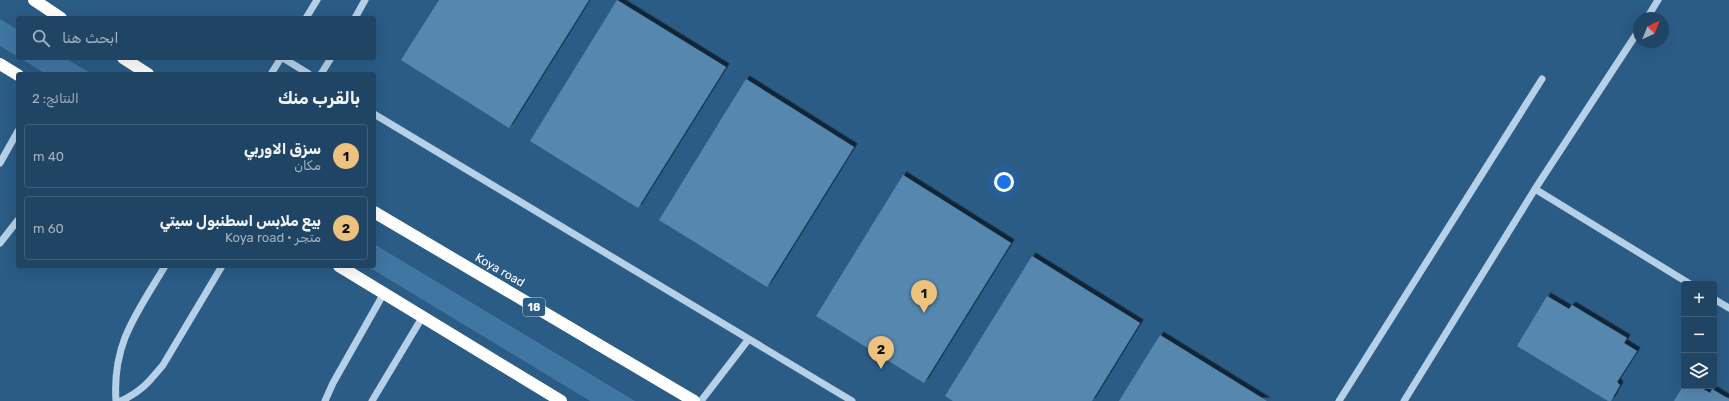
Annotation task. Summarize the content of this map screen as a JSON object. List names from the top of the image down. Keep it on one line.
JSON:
{"streets":{"highway":["Koya road","18"]},"north":"top right","page":{"search":"ابحث هنا","heading":["بالقرب منك","النتائج: 2"],"list":[{"mark":"1","name":"سزق الاوربي","note":"مكان","value":"40 m"},{"mark":"2","name":"بيع ملابس اسطنبول سيتي","note":"متجر · Koya road","value":"60 m"}],"pins":["1","2"],"map_buttons":["+","−"]}}
